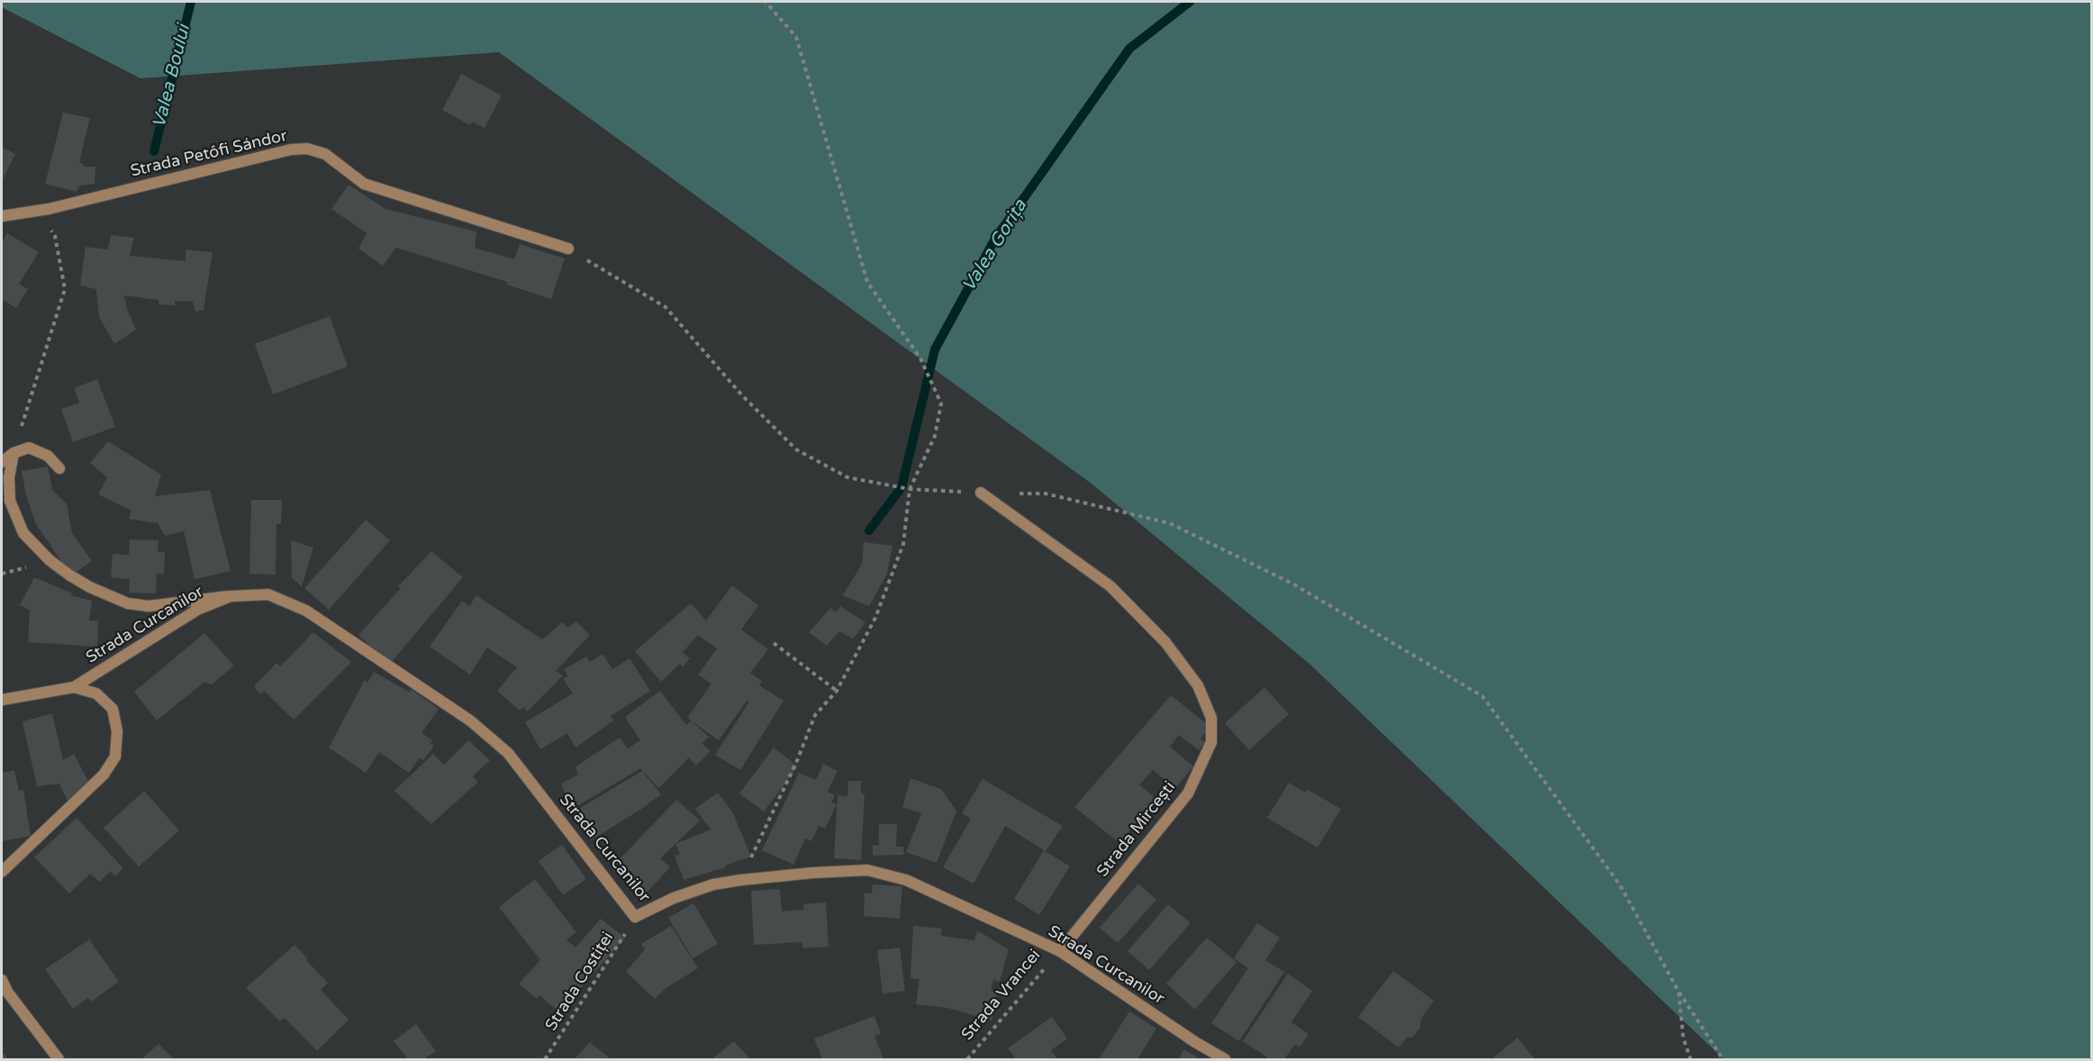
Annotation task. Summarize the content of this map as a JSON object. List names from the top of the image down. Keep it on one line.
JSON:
{"streets":{"street":["Strada Petőfi Sándor","Strada Curcanilor","Strada Mircești"],"path":["Strada Costiței","Strada Vrancei"]},"crossings":[["Strada Curcanilor","Strada Mircești"],["Strada Curcanilor","Strada Costiței"],["Strada Curcanilor","Strada Vrancei"],["Strada Mircești","Strada Vrancei"]],"water":["Valea Boului","Valea Gorița"]}
